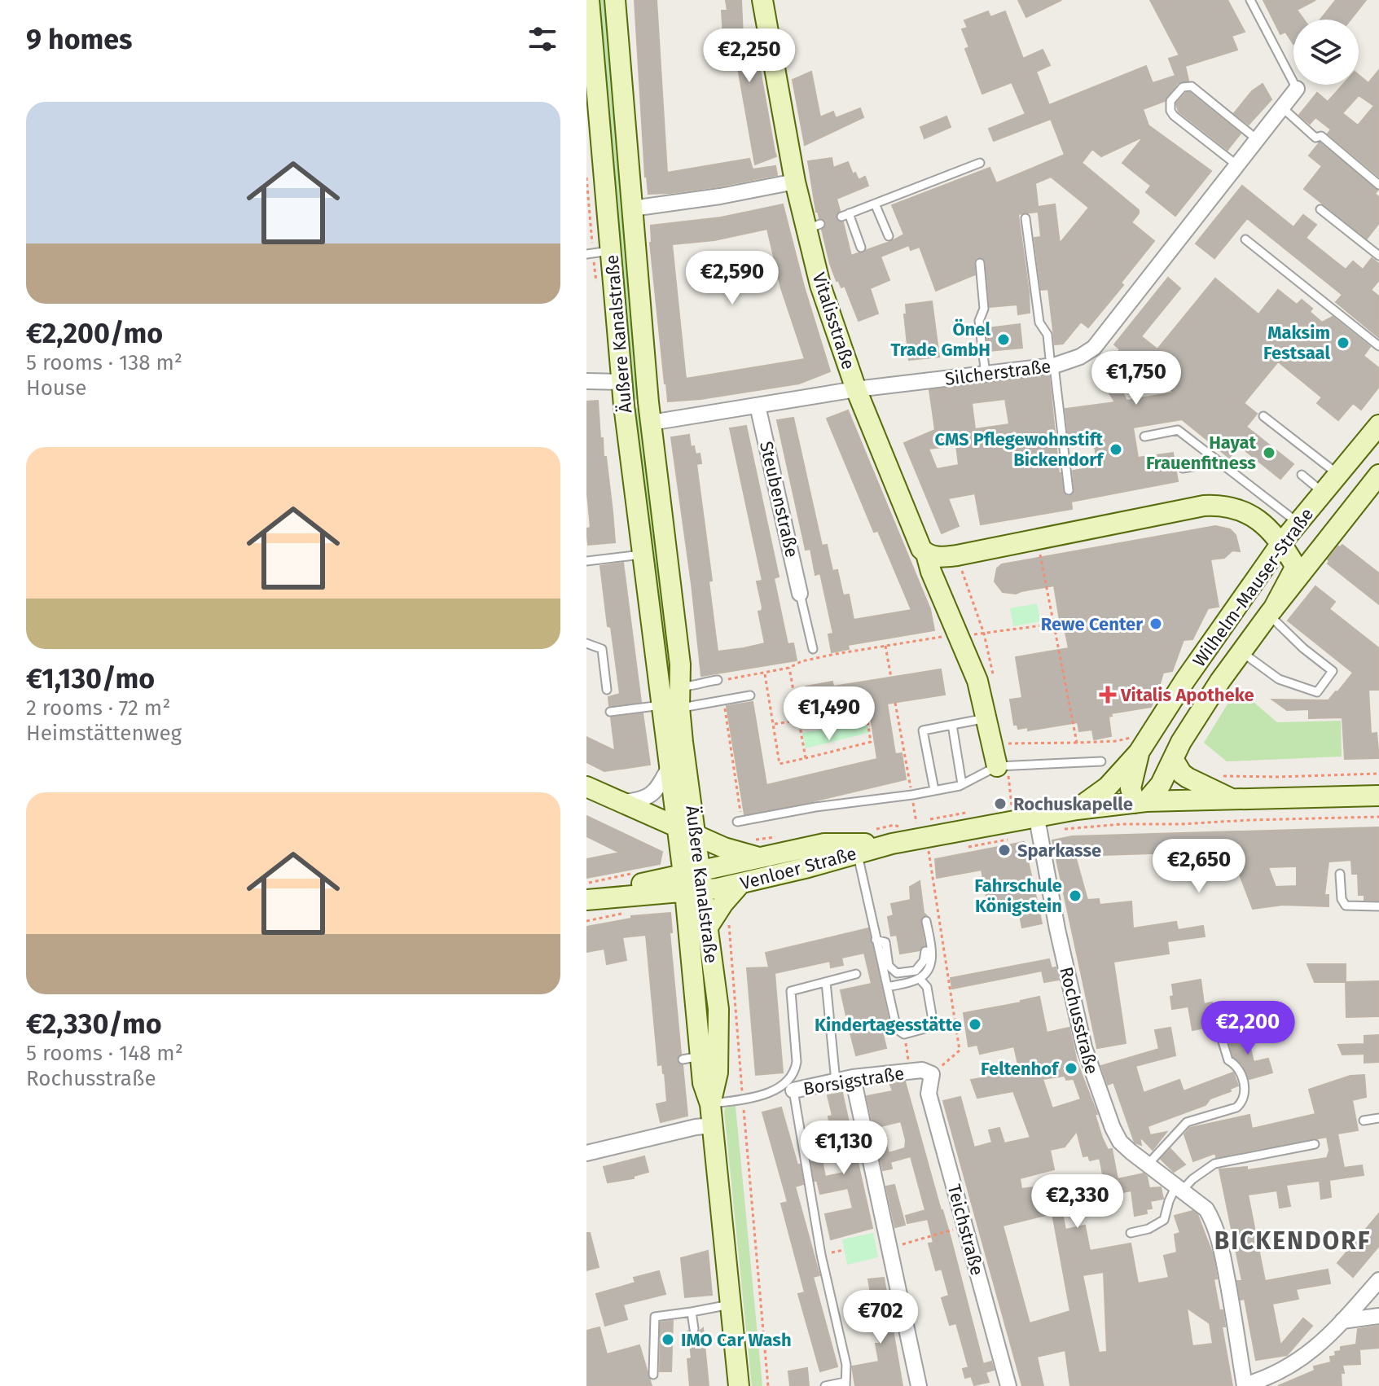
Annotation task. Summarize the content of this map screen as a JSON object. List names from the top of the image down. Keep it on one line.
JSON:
{"streets":{"main road":["Vitalisstraße","Äußere Kanalstraße","Wilhelm-Mauser-Straße","Venloer Straße"],"street":["Silcherstraße","Steubenstraße","Rochusstraße","Borsigstraße","Teichstraße"]},"crossings":[["Vitalisstraße","Silcherstraße"],["Äußere Kanalstraße","Silcherstraße"],["Äußere Kanalstraße","Venloer Straße"],["Silcherstraße","Steubenstraße"],["Wilhelm-Mauser-Straße","Venloer Straße"],["Venloer Straße","Rochusstraße"]],"districts":["BICKENDORF"],"places":{"other":["Önel Trade GmbH","Maksim Festsaal","CMS Pflegewohnstift Bickendorf","Hayat Frauenfitness","Rewe Center","Rochuskapelle","Sparkasse","Fahrschule Königstein","Kindertagesstätte","Feltenhof","IMO Car Wash"],"health":["Vitalis Apotheke"]},"page":{"heading":"9 homes","price":["€2,250","€2,590","€1,750","€1,490","€2,650","€2,200","€1,130","€2,330","€702"],"list":[{"name":"€2,200/mo","note":"5 rooms · 138 m² · House"},{"name":"€1,130/mo","note":"2 rooms · 72 m² · Heimstättenweg"},{"name":"€2,330/mo","note":"5 rooms · 148 m² · Rochusstraße"}]}}
